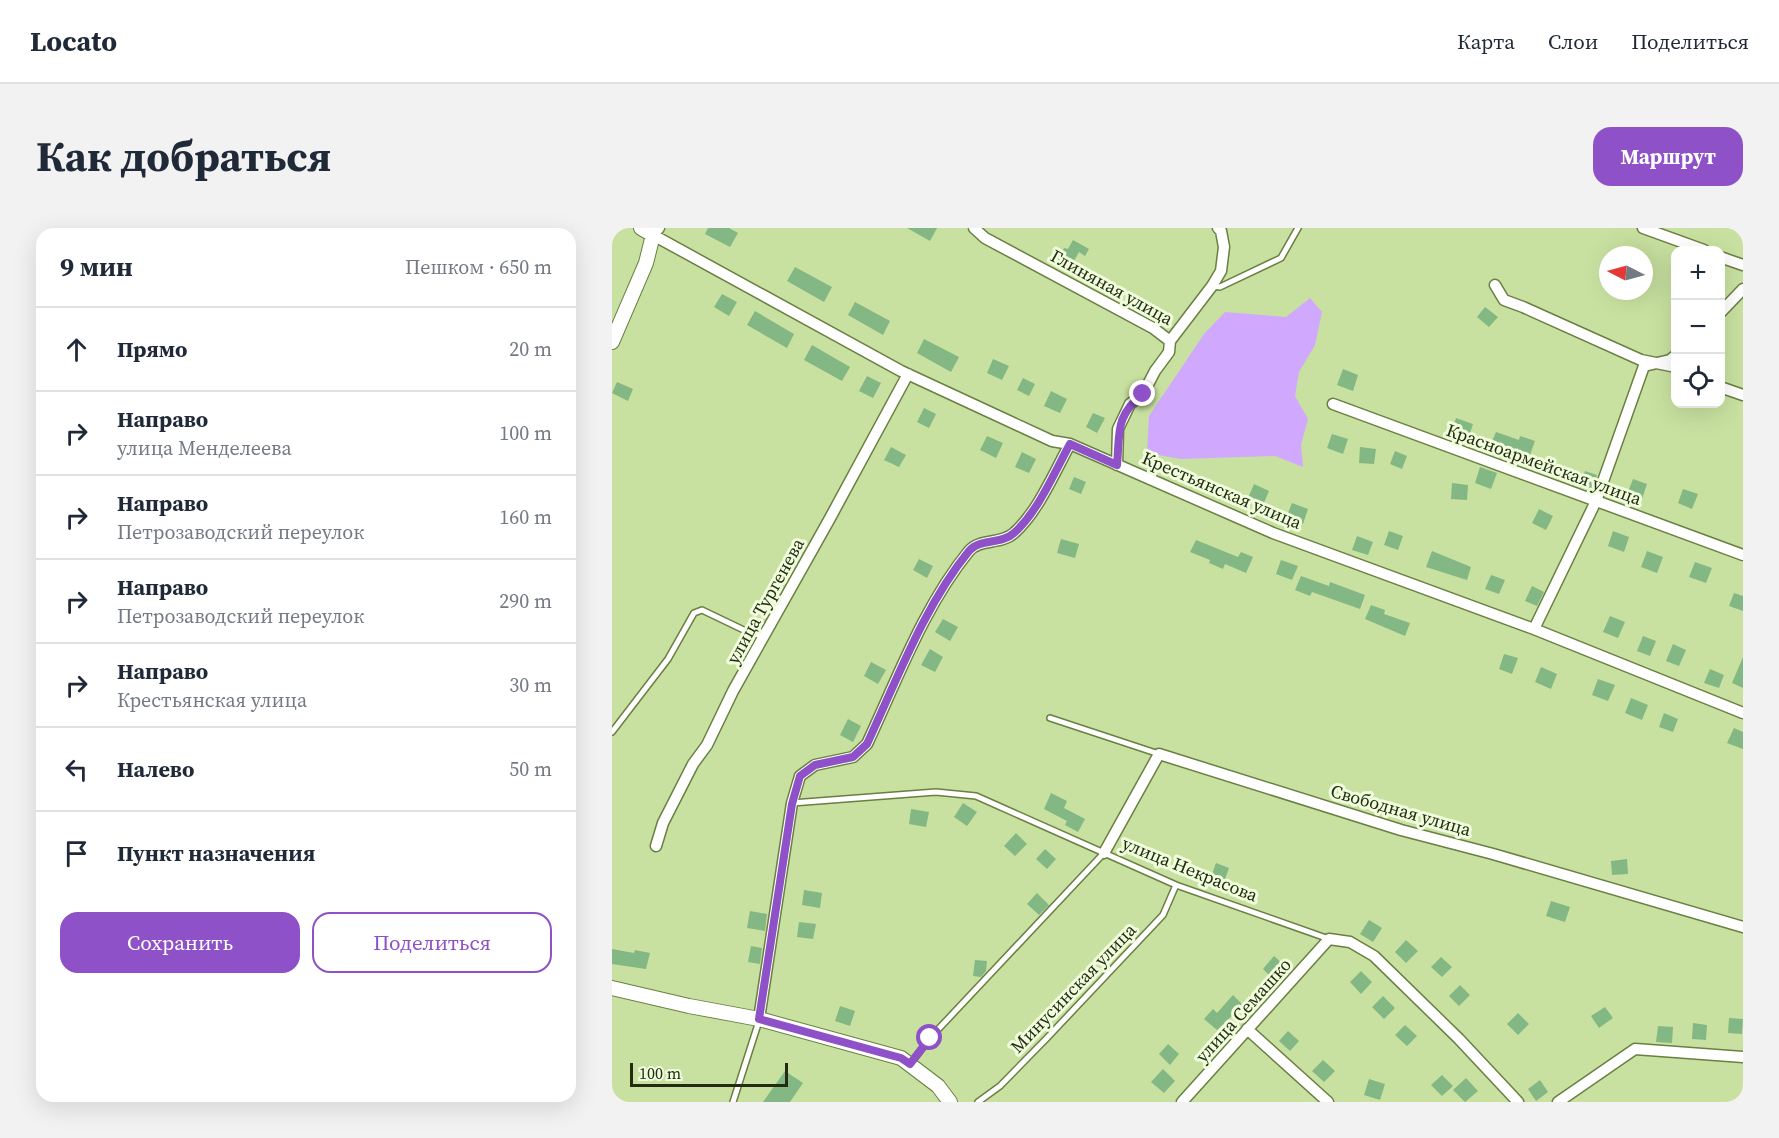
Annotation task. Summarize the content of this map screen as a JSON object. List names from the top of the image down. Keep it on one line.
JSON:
{"streets":{"street":["Глиняная улица","Красноармейская улица","Крестьянская улица","улица Тургенева","Свободная улица","улица Некрасова","улица Семашко"],"lane":["Минусинская улица"]},"crossings":[["Крестьянская улица","улица Тургенева"],["улица Некрасова","Минусинская улица"],["улица Некрасова","улица Семашко"]],"scale_bar":"100 m","north":"left","page":{"header":"Locato","nav":["Карта","Слои","Поделиться"],"title":"Как добраться","buttons":["Маршрут",["Сохранить","Поделиться"]],"heading":["9 мин","Пешком · 650 m"],"map_buttons":["+","−"],"list":[["Прямо","20 m"],["Направо","улица Менделеева","100 m"],["Направо","Петрозаводский переулок","160 m"],["Направо","Петрозаводский переулок","290 m"],["Направо","Крестьянская улица","30 m"],["Налево","50 m"],"Пункт назначения"],"scale":"100 m"}}
